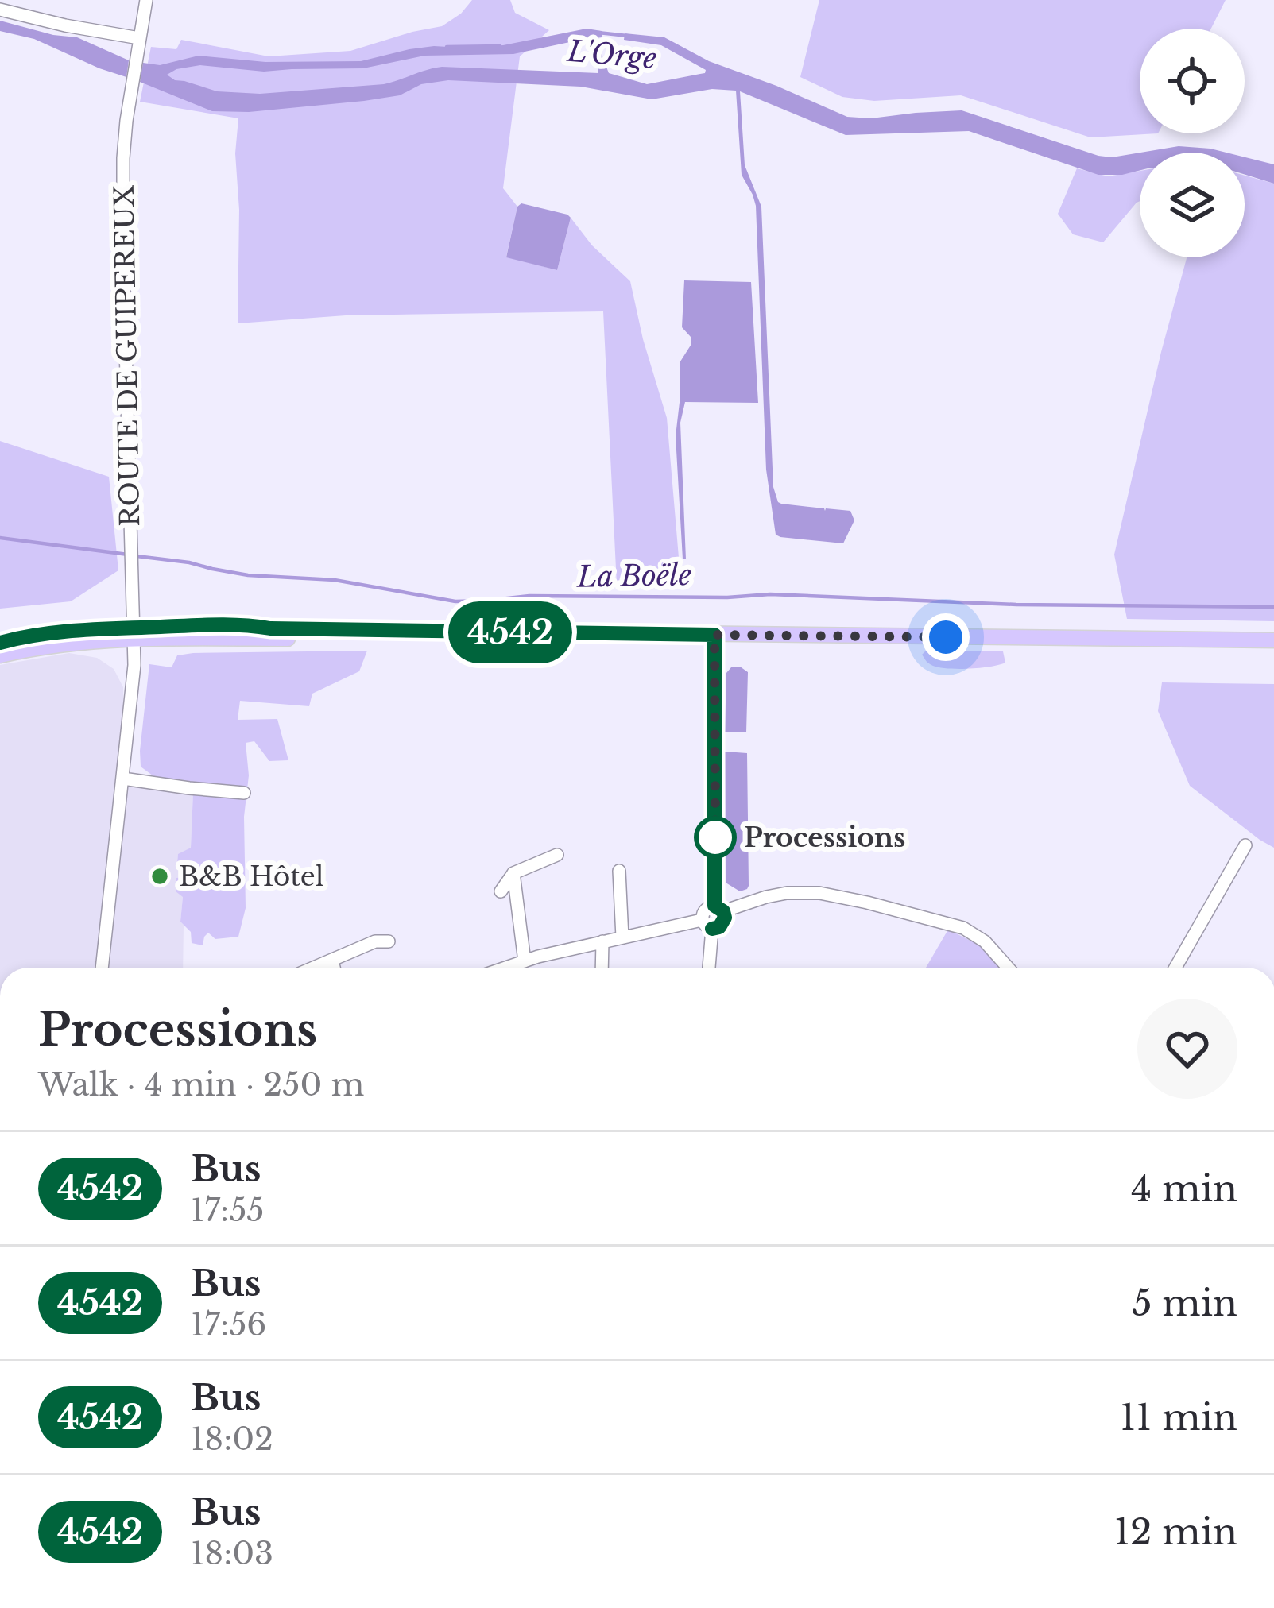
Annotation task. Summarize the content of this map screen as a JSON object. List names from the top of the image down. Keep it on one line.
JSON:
{"streets":{"street":["ROUTE DE GUIPEREUX"]},"water":["L'Orge","La Boële"],"places":["Processions","B&B Hôtel"],"lines":["bus line 4542"],"page":{"on_map":"4542","heading":["Processions","Walk · 4 min · 250 m"],"list":[{"mark":"4542","name":"Bus","note":"17:55","value":"4 min"},{"mark":"4542","name":"Bus","note":"17:56","value":"5 min"},{"mark":"4542","name":"Bus","note":"18:02","value":"11 min"},{"mark":"4542","name":"Bus","note":"18:03","value":"12 min"}]}}
